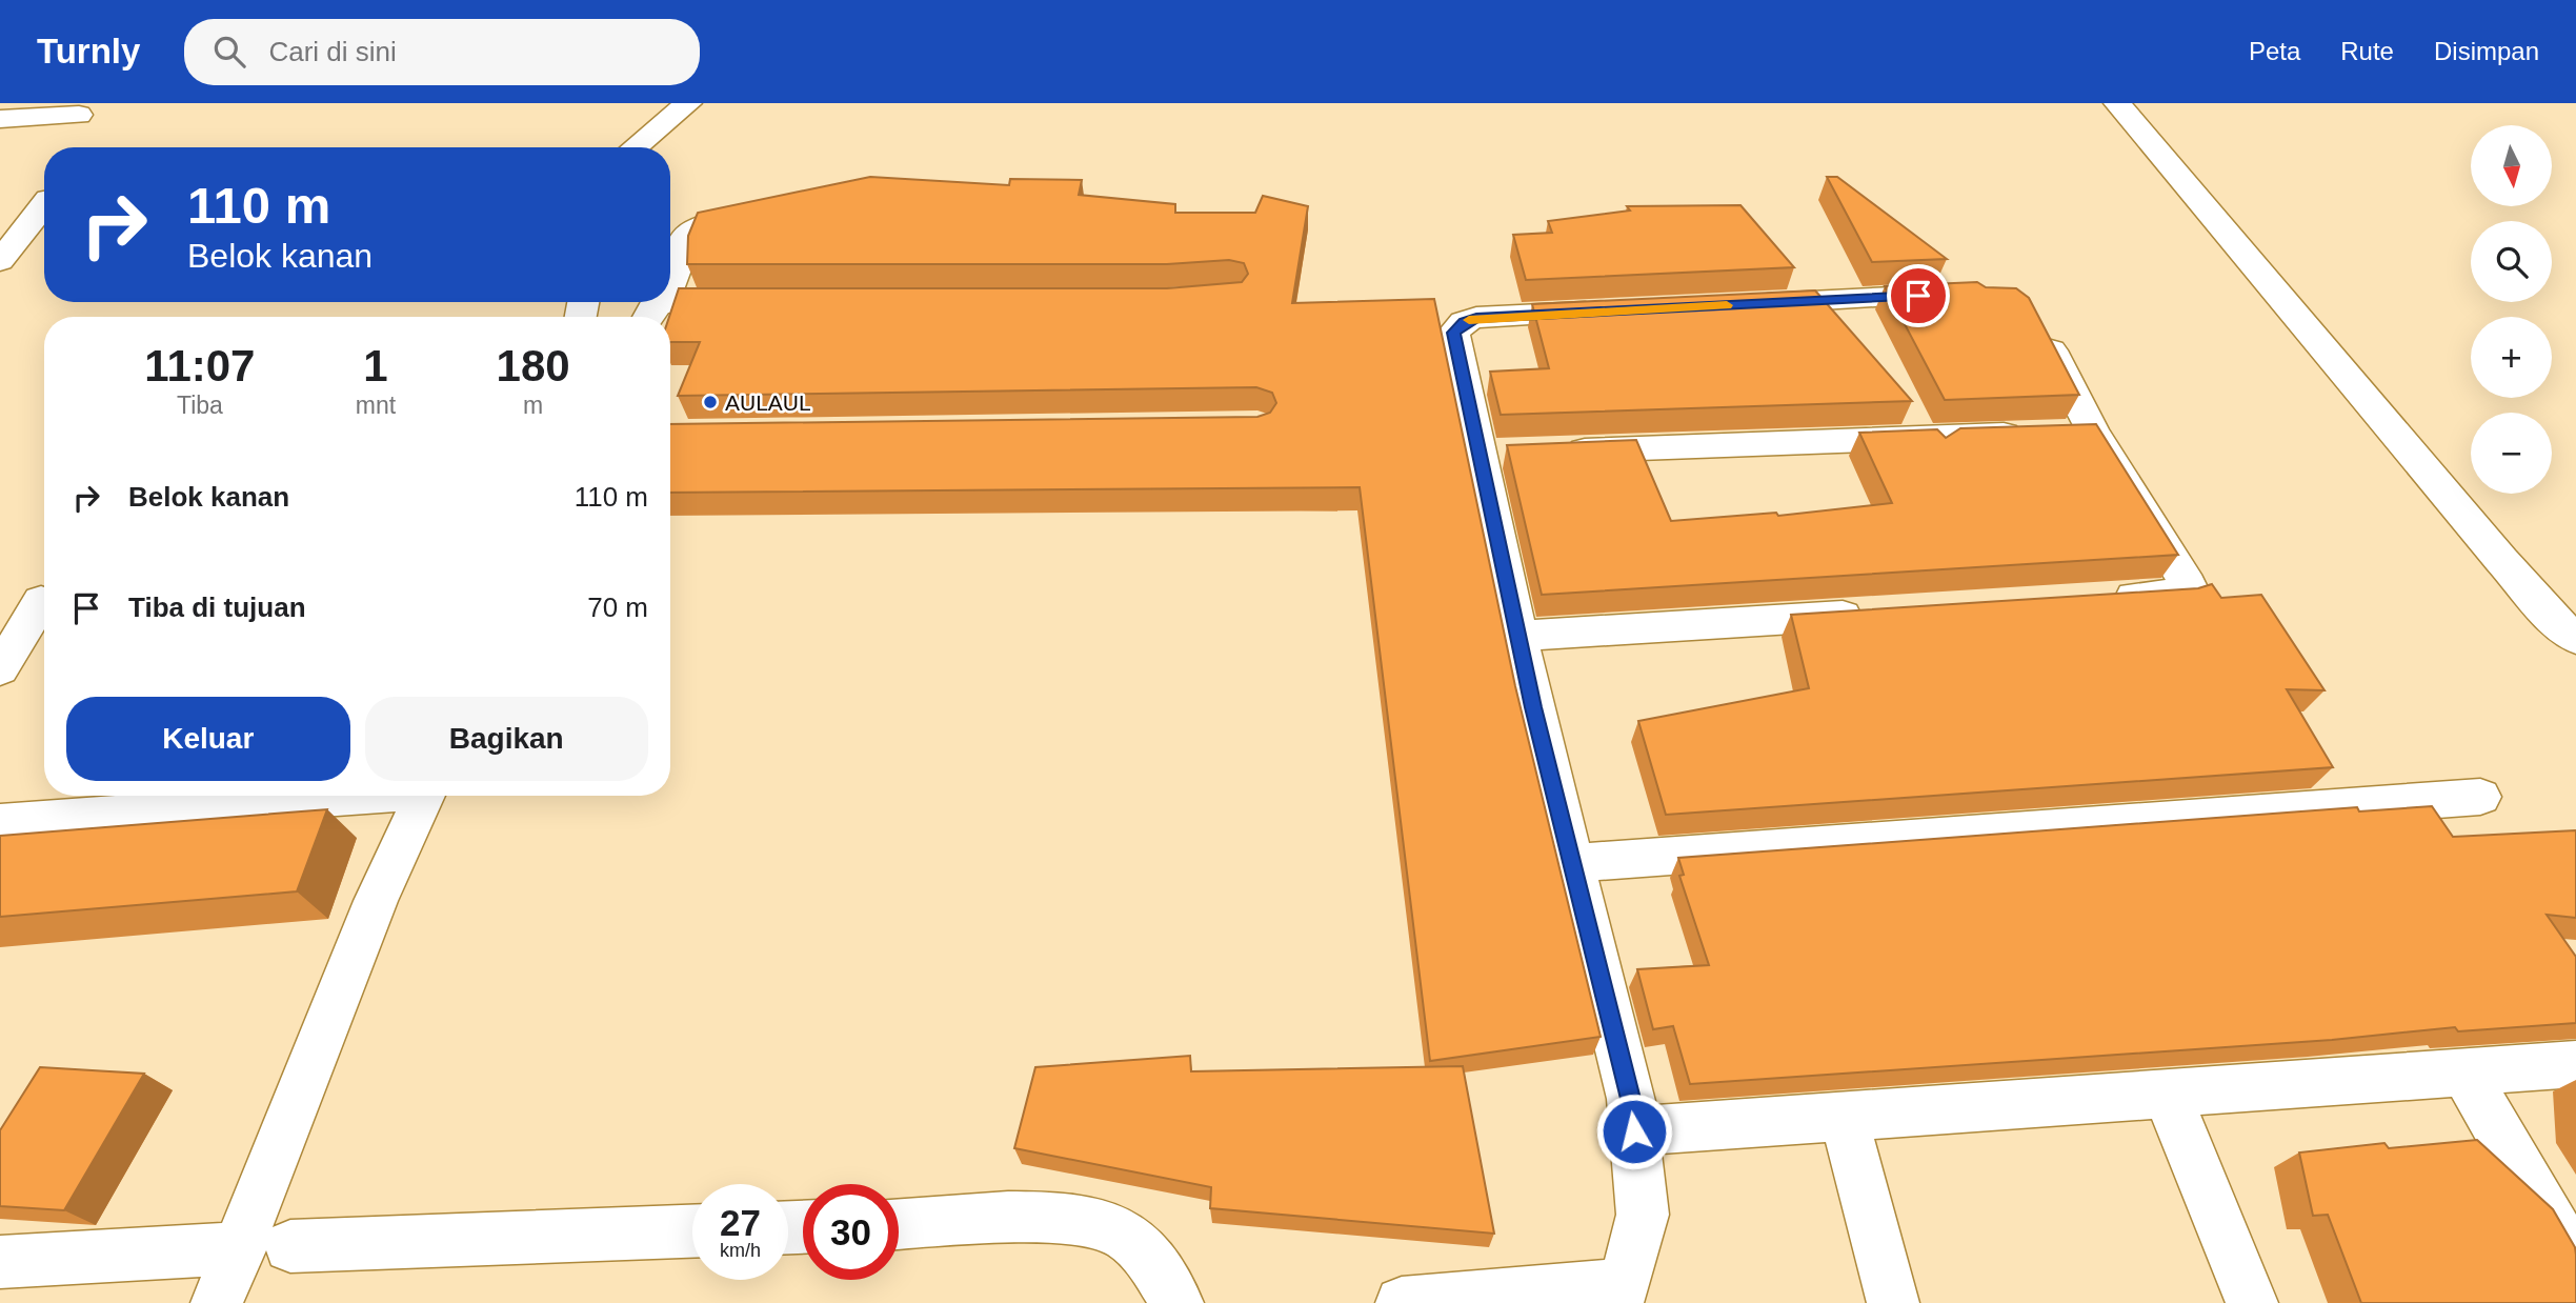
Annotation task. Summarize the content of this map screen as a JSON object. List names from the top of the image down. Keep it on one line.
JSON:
{"places":["AULAUL"],"north":"bottom","page":{"header":"Turnly","search":"Cari di sini","nav":["Peta","Rute","Disimpan"],"map_buttons":["+","−"],"turn":["110 m","Belok kanan"],"eta":["11:07","Tiba","1","mnt","180","m"],"list":[{"name":"Belok kanan","value":"110 m"},{"name":"Tiba di tujuan","value":"70 m"}],"buttons":["Keluar","Bagikan"],"speed":"27 km/h","limit":"30"}}
